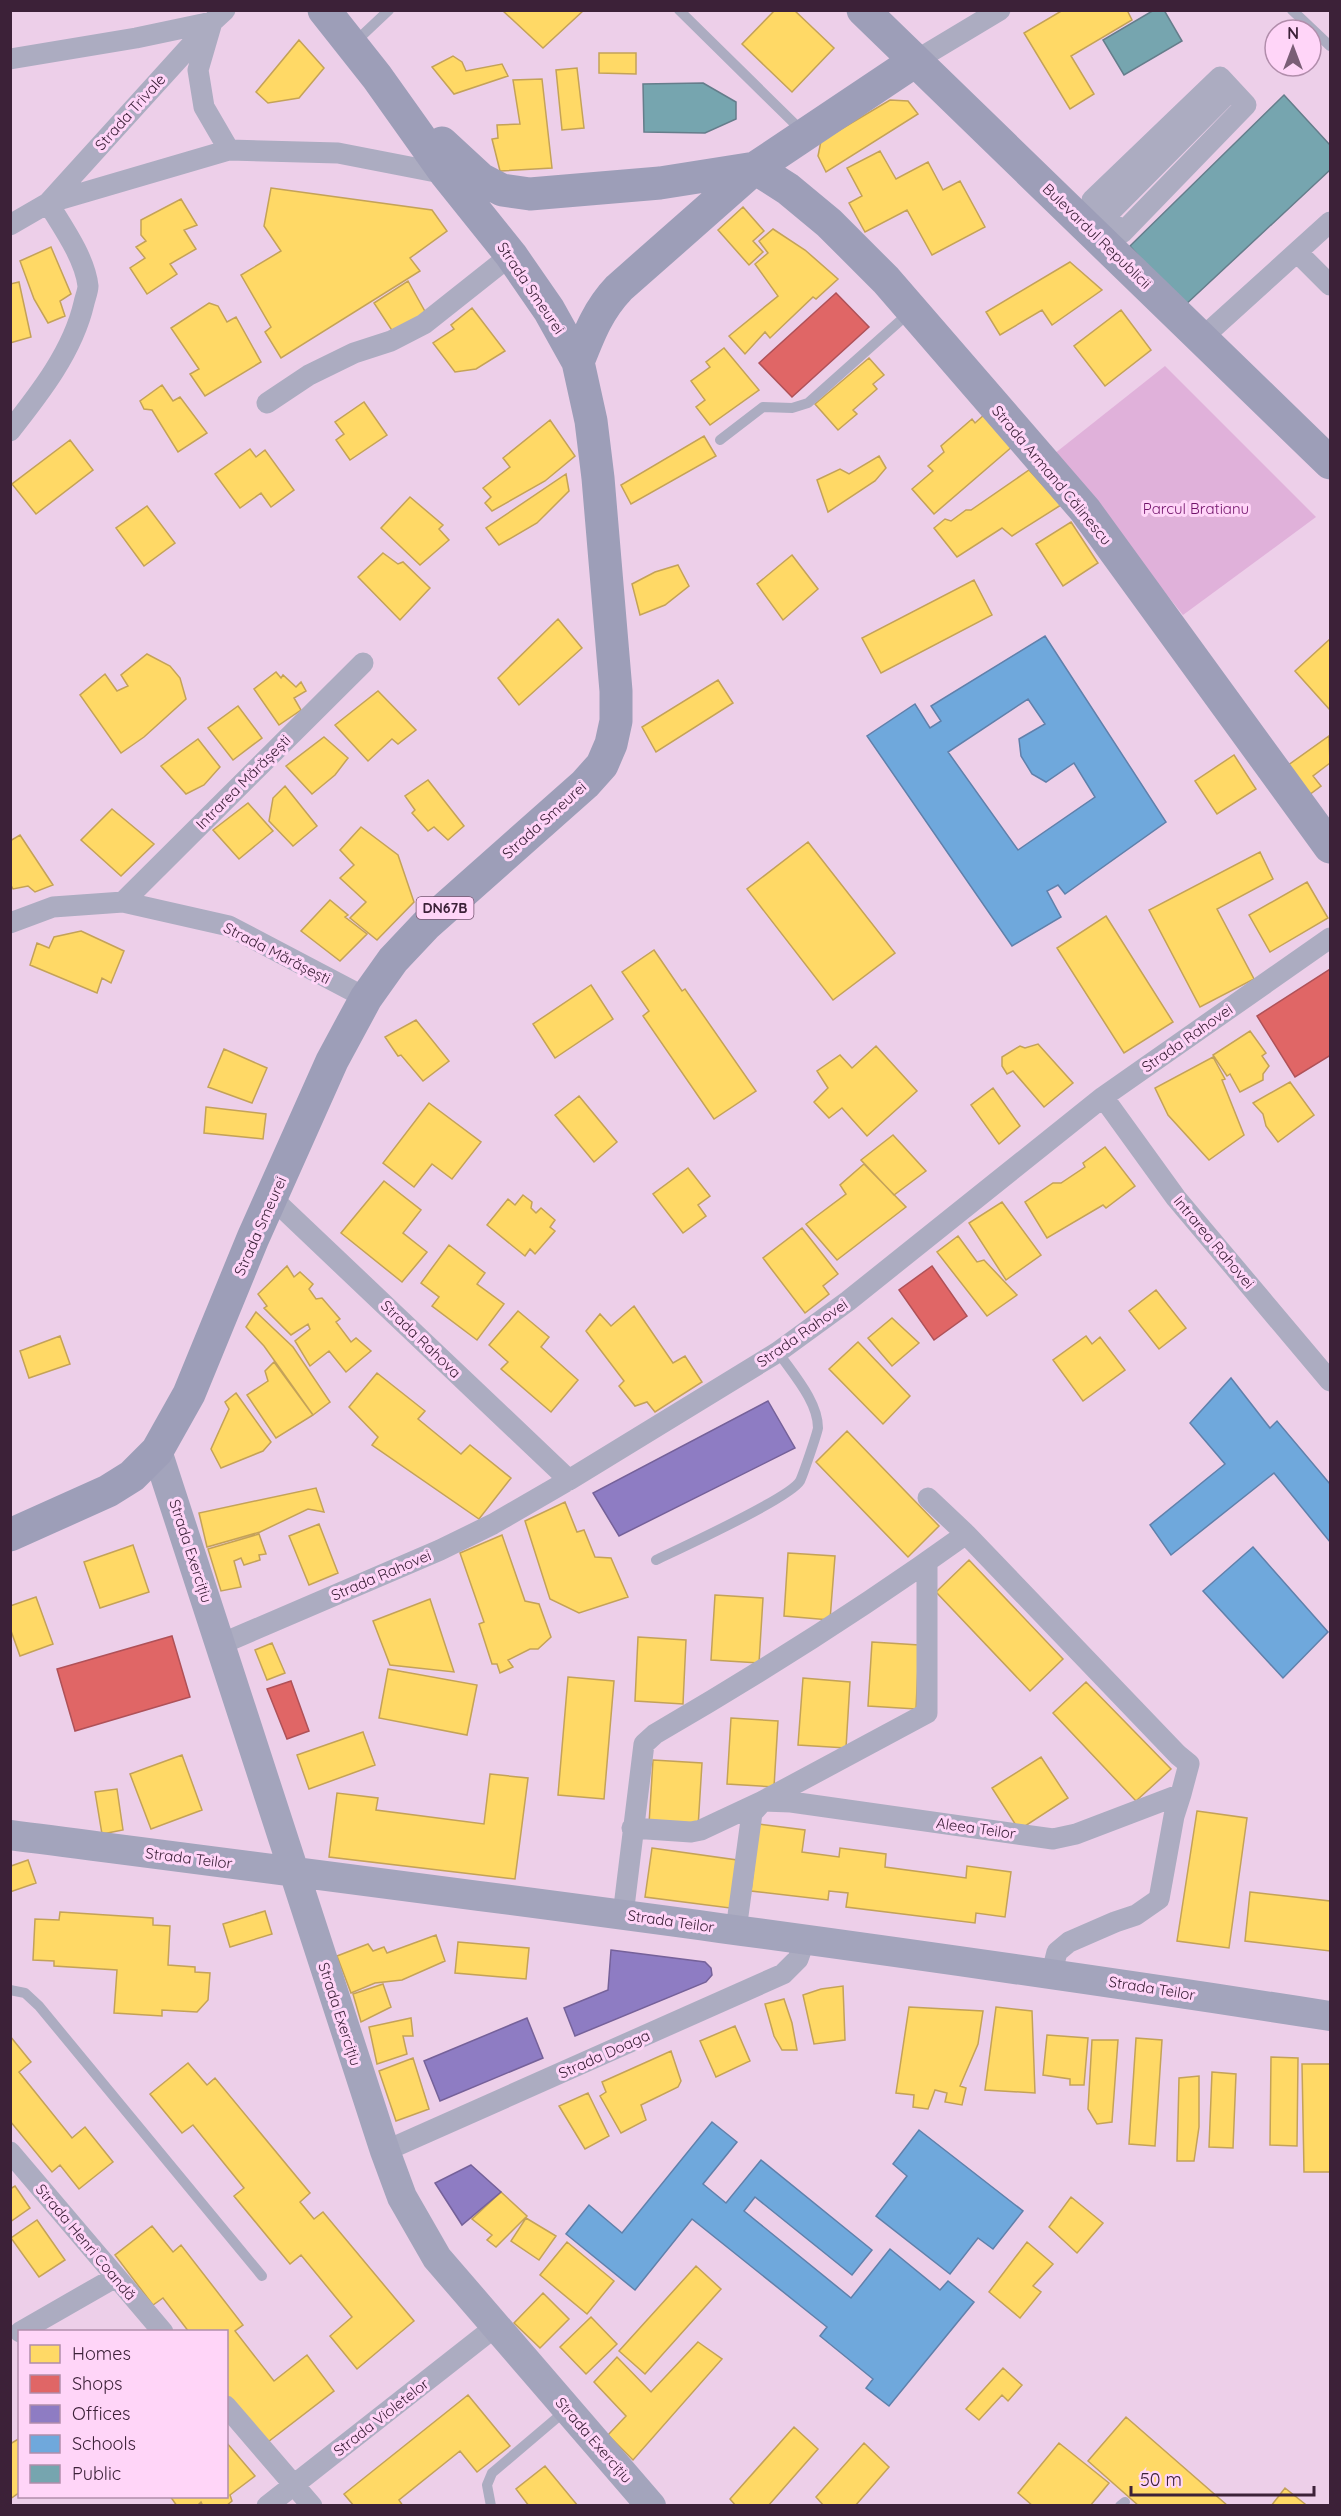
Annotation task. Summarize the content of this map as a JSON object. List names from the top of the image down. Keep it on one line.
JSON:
{"streets":{"main road":["Bulevardul Republicii","Strada Smeurei","Strada Armand Călinescu","DN67B"],"street":["Strada Trivale","Intrarea Mărășești","Strada Mărășești","Strada Rahovei","Intrarea Rahovei","Strada Rahova","Strada Exercițiu","Aleea Teilor","Strada Teilor","Strada Doaga","Strada Henri Coandă","Strada Violetelor"]},"crossings":[["Strada Trivale","Strada Smeurei"],["Strada Smeurei","Strada Mărășești"],["Strada Smeurei","Strada Rahova"],["Strada Smeurei","Strada Exercițiu"],["Intrarea Mărășești","Strada Mărășești"],["Strada Rahovei","Intrarea Rahovei"],["Strada Rahovei","Strada Rahova"],["Strada Rahovei","Strada Exercițiu"],["Strada Exercițiu","Strada Teilor"],["Strada Exercițiu","Strada Doaga"],["Strada Exercițiu","Strada Violetelor"],["Strada Teilor","Strada Doaga"]],"parks":["Parcul Bratianu"],"legend":["Homes","Shops","Offices","Schools","Public"],"scale_bar":"50 m","north":"top"}
